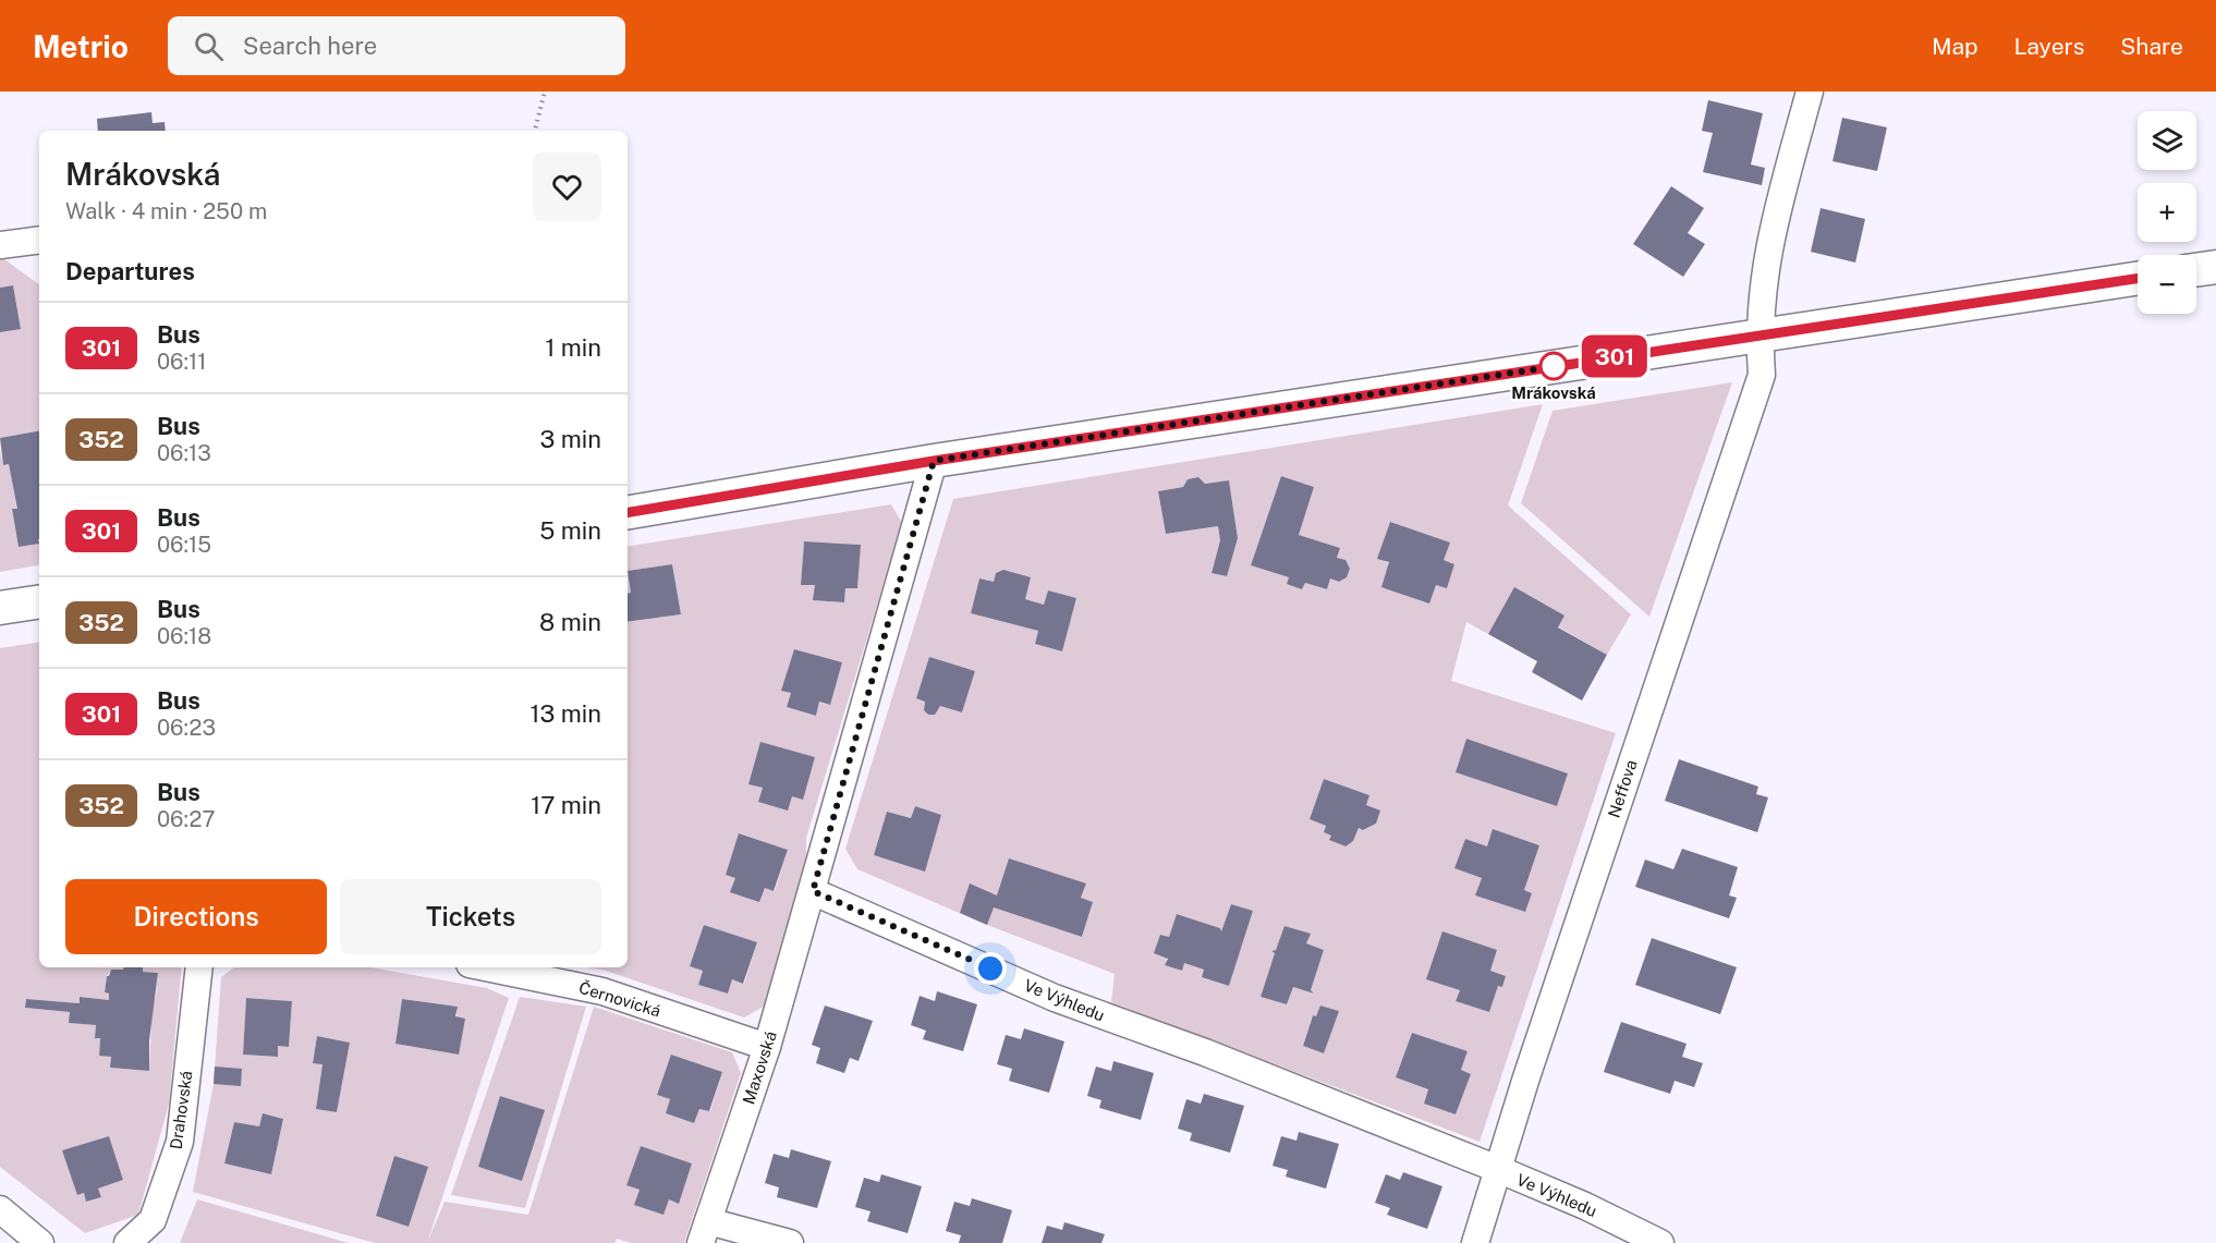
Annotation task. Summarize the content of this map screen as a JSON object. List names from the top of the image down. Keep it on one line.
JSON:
{"streets":{"street":["Neffova","Černovická","Ve Výhledu","Maxovská","Drahovská"]},"crossings":[["Neffova","Ve Výhledu"],["Černovická","Maxovská"],["Ve Výhledu","Maxovská"]],"places":["Mrákovská"],"lines":["bus line 301"],"page":{"header":"Metrio","search":"Search here","nav":["Map","Layers","Share"],"on_map":"301","map_buttons":["+","−"],"heading":[["Mrákovská","Walk · 4 min · 250 m"],"Departures"],"list":[{"mark":"301","name":"Bus","note":"06:11","value":"1 min"},{"mark":"352","name":"Bus","note":"06:13","value":"3 min"},{"mark":"301","name":"Bus","note":"06:15","value":"5 min"},{"mark":"352","name":"Bus","note":"06:18","value":"8 min"},{"mark":"301","name":"Bus","note":"06:23","value":"13 min"},{"mark":"352","name":"Bus","note":"06:27","value":"17 min"}],"buttons":["Directions","Tickets"]}}
